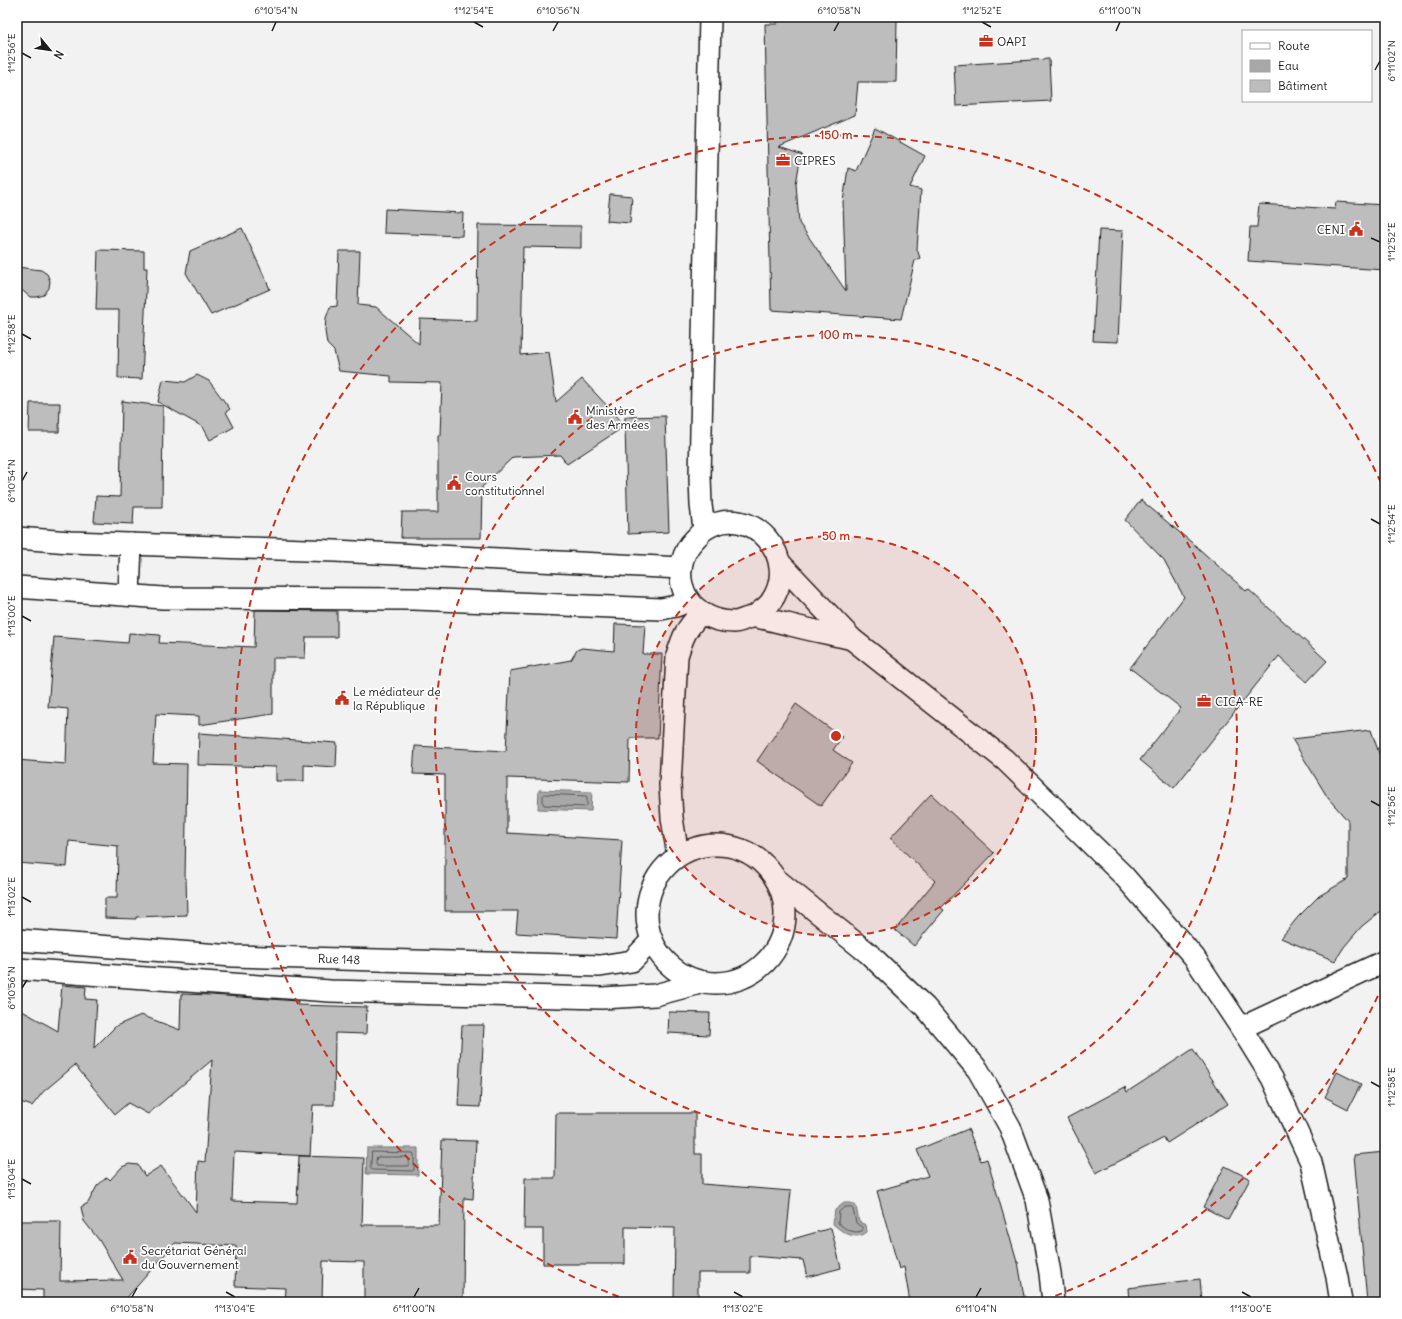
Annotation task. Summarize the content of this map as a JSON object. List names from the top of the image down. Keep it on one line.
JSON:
{"streets":{"street":["Rue 148"]},"places":{"office":["OAPI","CIPRES","CICA-RE"],"public building":["CENI","Ministère des Armées","Cours constitutionnel","Le médiateur de la République","Secrétariat Général du Gouvernement"]},"legend":["Route","Eau","Bâtiment"],"north":"bottom right","coordinates":["6°10'54\"N","1°12'54\"E","6°10'56\"N","6°10'58\"N","1°12'52\"E","6°11'00\"N","1°12'56\"E","6°11'02\"N","1°12'58\"E","1°13'00\"E","1°13'02\"E","1°13'04\"E","6°11'04\"N"],"rings":["150 m","100 m","50 m"]}
